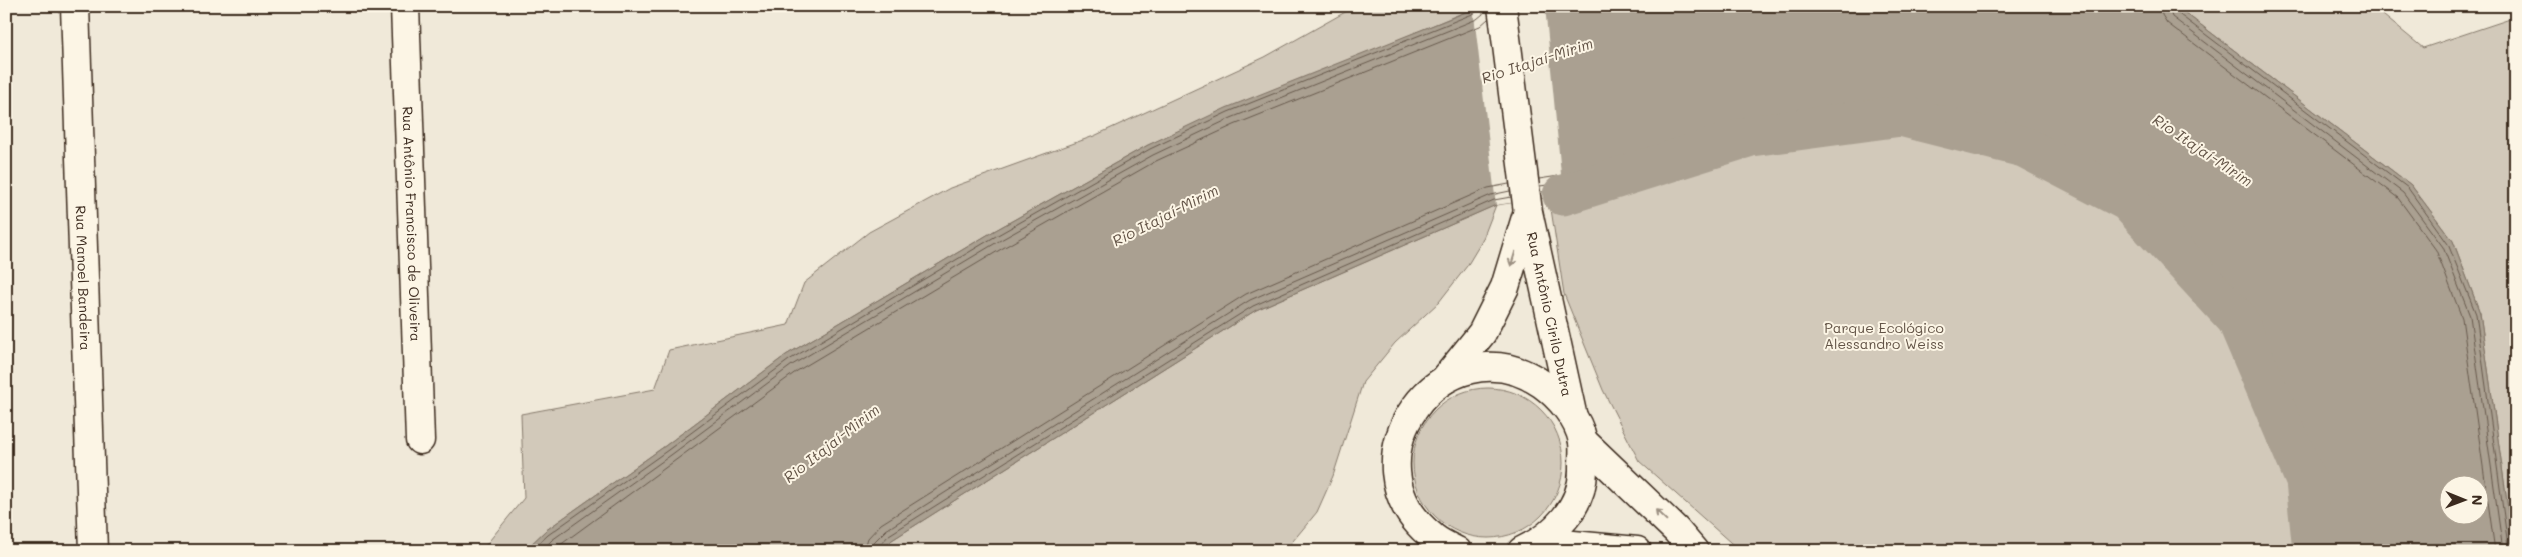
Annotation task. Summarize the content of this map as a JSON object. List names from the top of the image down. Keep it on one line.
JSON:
{"streets":{"main road":["Rua Antônio Francisco de Oliveira","Rua Manoel Bandeira","Rua Antônio Cirilo Dutra"]},"water":["Rio Itajaí-Mirim"],"parks":["Parque Ecológico Alessandro Weiss"],"north":"right"}
